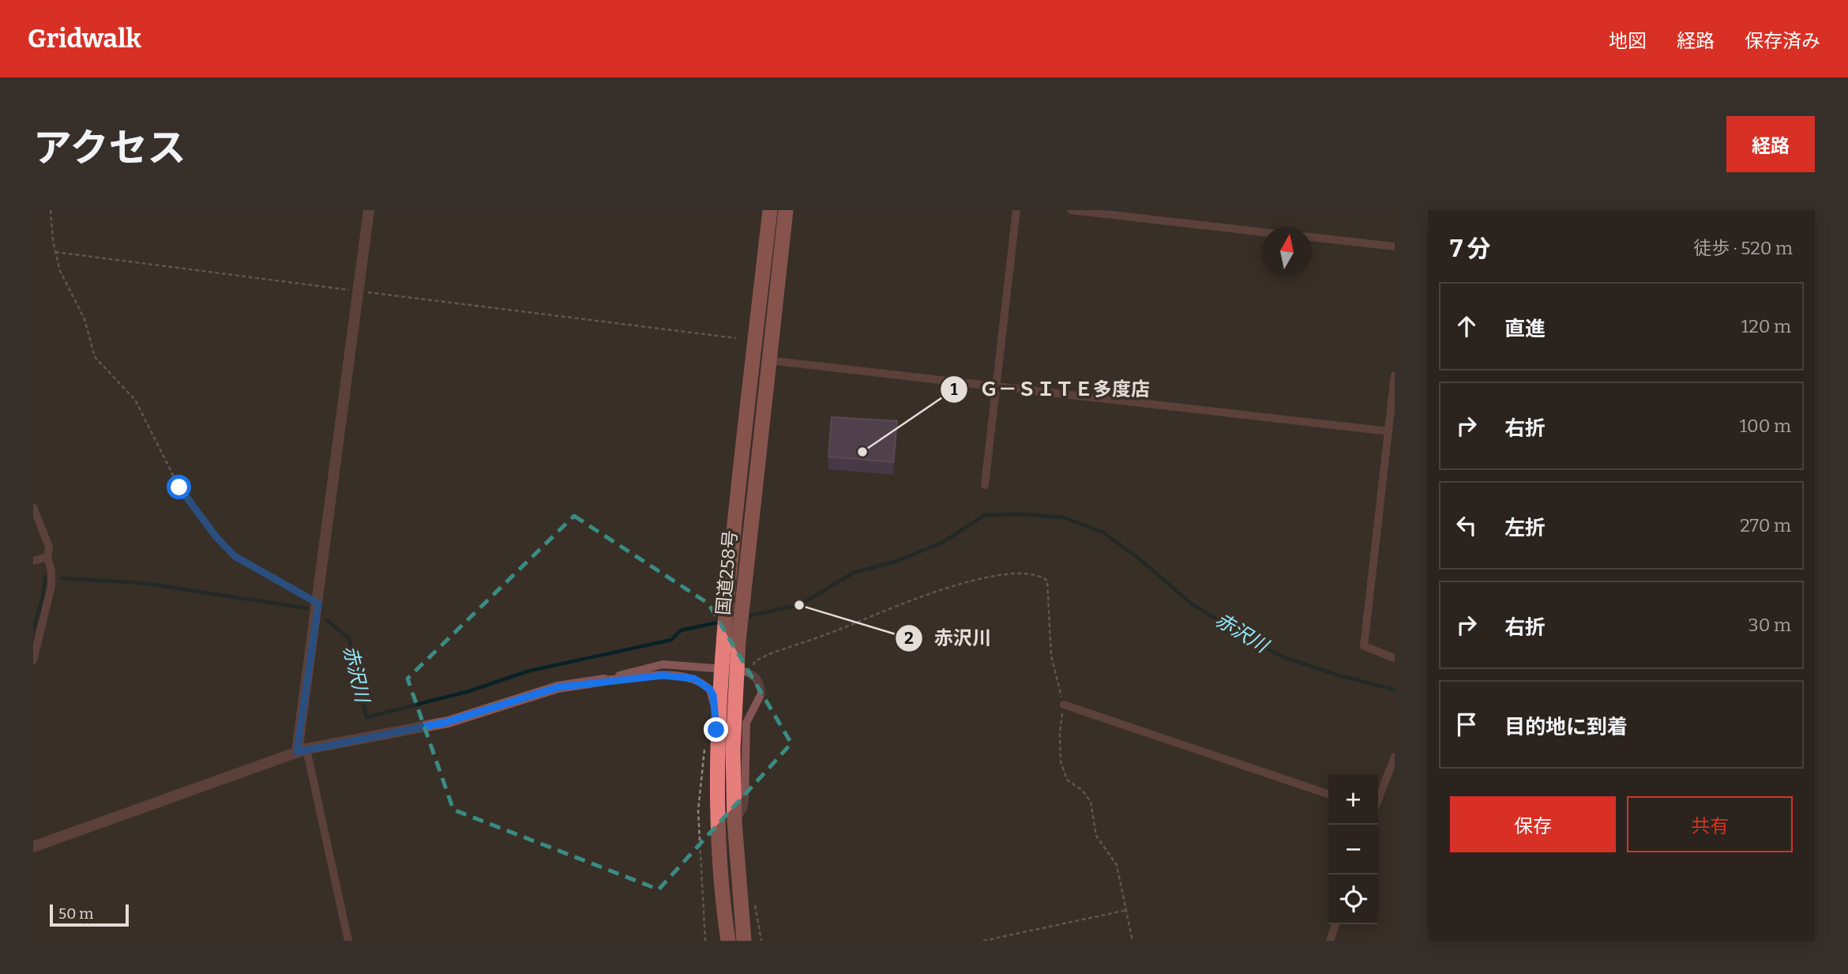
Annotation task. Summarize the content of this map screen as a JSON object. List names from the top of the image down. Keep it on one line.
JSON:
{"streets":{"highway":["国道258号"]},"water":["赤沢川"],"places":["Ｇ－ＳＩＴＥ多度店","赤沢川"],"scale_bar":"50 m","north":"top","page":{"header":"Gridwalk","nav":["地図","経路","保存済み"],"title":"アクセス","buttons":["経路",["保存","共有"]],"heading":["7 分","徒歩 · 520 m"],"list":[["直進","120 m"],["右折","100 m"],["左折","270 m"],["右折","30 m"],"目的地に到着"],"map_buttons":["+","−"],"scale":"50 m"}}
